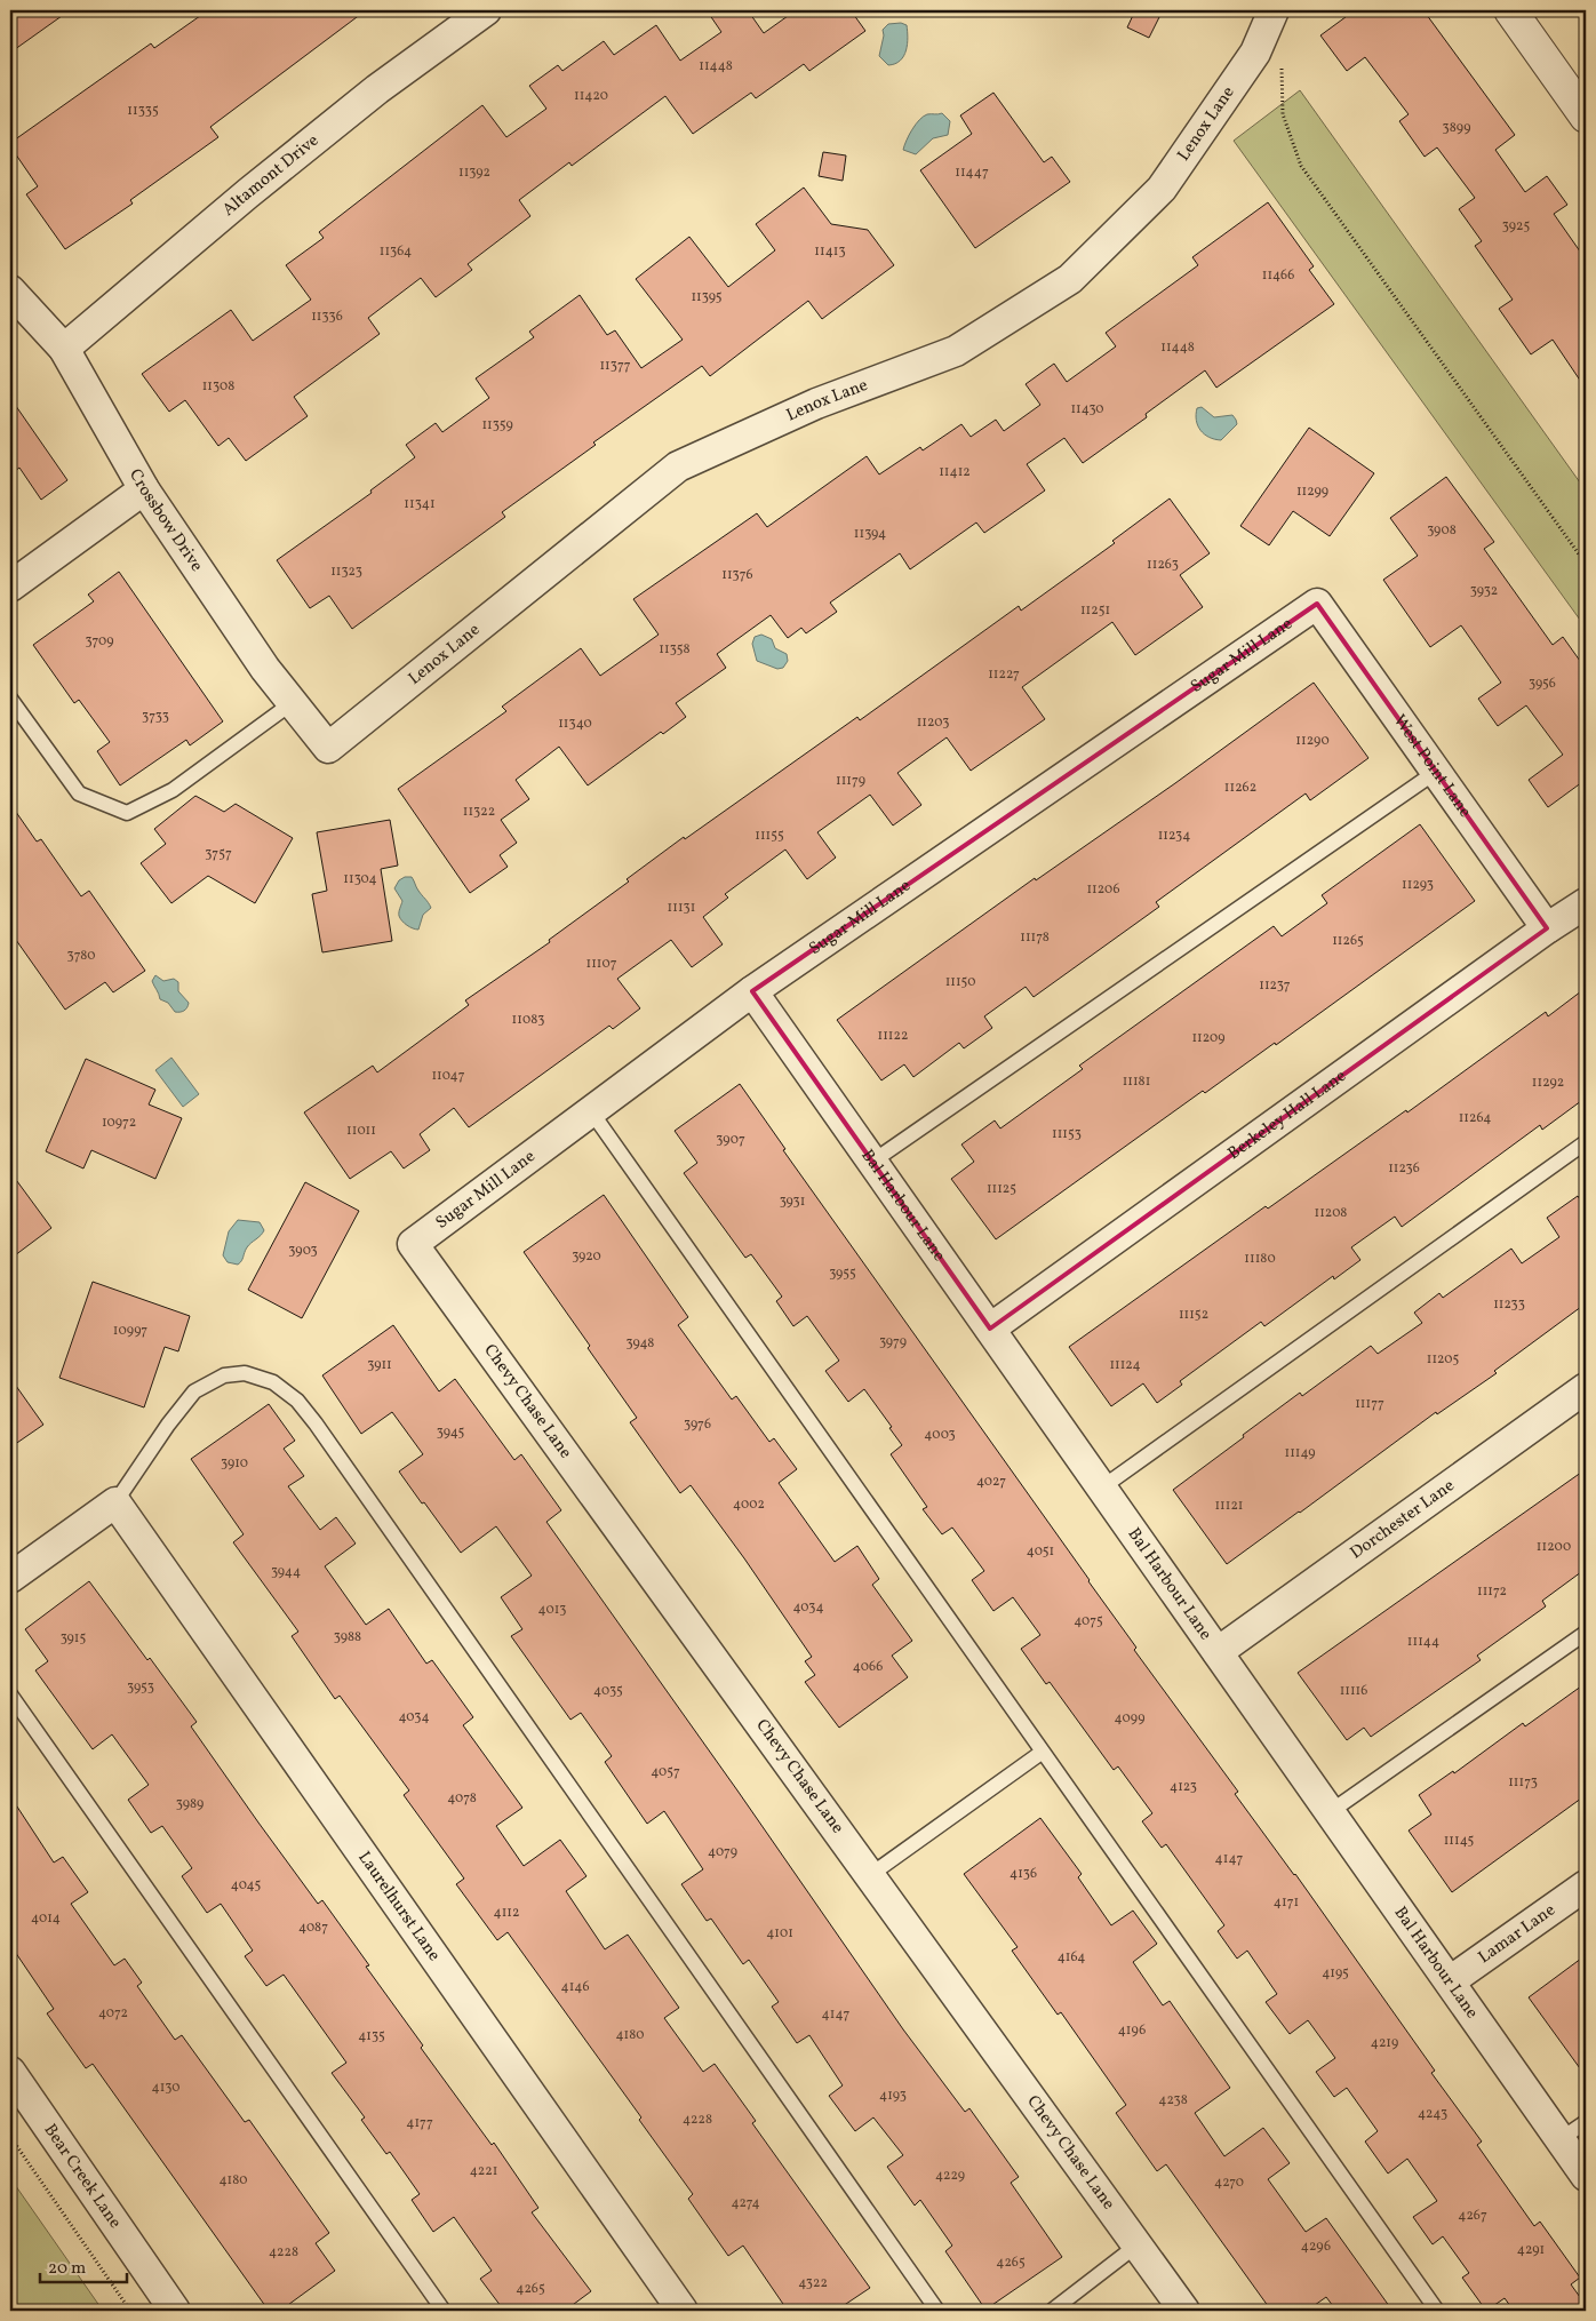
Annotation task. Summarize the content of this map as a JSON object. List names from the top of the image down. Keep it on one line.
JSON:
{"streets":{"street":["Lenox Lane","Altamont Drive","Crossbow Drive","Sugar Mill Lane","West Point Lane","Berkeley Hall Lane","Bal Harbour Lane","Chevy Chase Lane","Dorchester Lane","Laurelhurst Lane","Lamar Lane","Bear Creek Lane"]},"crossings":[["Lenox Lane","Crossbow Drive"],["Altamont Drive","Crossbow Drive"],["Sugar Mill Lane","West Point Lane"],["Sugar Mill Lane","Bal Harbour Lane"],["Sugar Mill Lane","Chevy Chase Lane"],["West Point Lane","Berkeley Hall Lane"],["Berkeley Hall Lane","Bal Harbour Lane"],["Bal Harbour Lane","Dorchester Lane"],["Bal Harbour Lane","Lamar Lane"]],"house_numbers":["11448","11420","11335","3899","11392","11447","3925","11364","11413","11466","11395","11336","11448","11377","11308","11430","11359","11412","11299","11341","3908","11394","11263","11323","11376","3932","11251","3709","11358","11227","3956","3733","11203","11340","11290","11179","11262","11322","11155","11234","3757","11304","11293","11206","11131","11178","11265","3780","11107","11150","11237","11083","11122","11209","11047","11181","11292","11264","10972","11011","11153","3907","11236","11125","3931","11208","3903","3920","11180","3955","11233","11152","10997","3979","3948","11205","3911","11124","11177","3976","3945","4003","11149","3910","4027","4002","11121","11200","4051","3944","11172","4034","4013","4075","3988","3915","11144","4066","3953","4035","11116","4034","4099","4057","11173","4123","4078","3989","11145","4079","4147","4136","4045","4171","4112","4014","4087","4101","4164","4195","4146","4072","4147","4196","4180","4135","4219","4130","4193","4238","4243","4228","4177","4221","4229","4180","4270","4274","4267","4296","4291","4228","4265","4322","4265"],"scale_bar":"20 m"}
